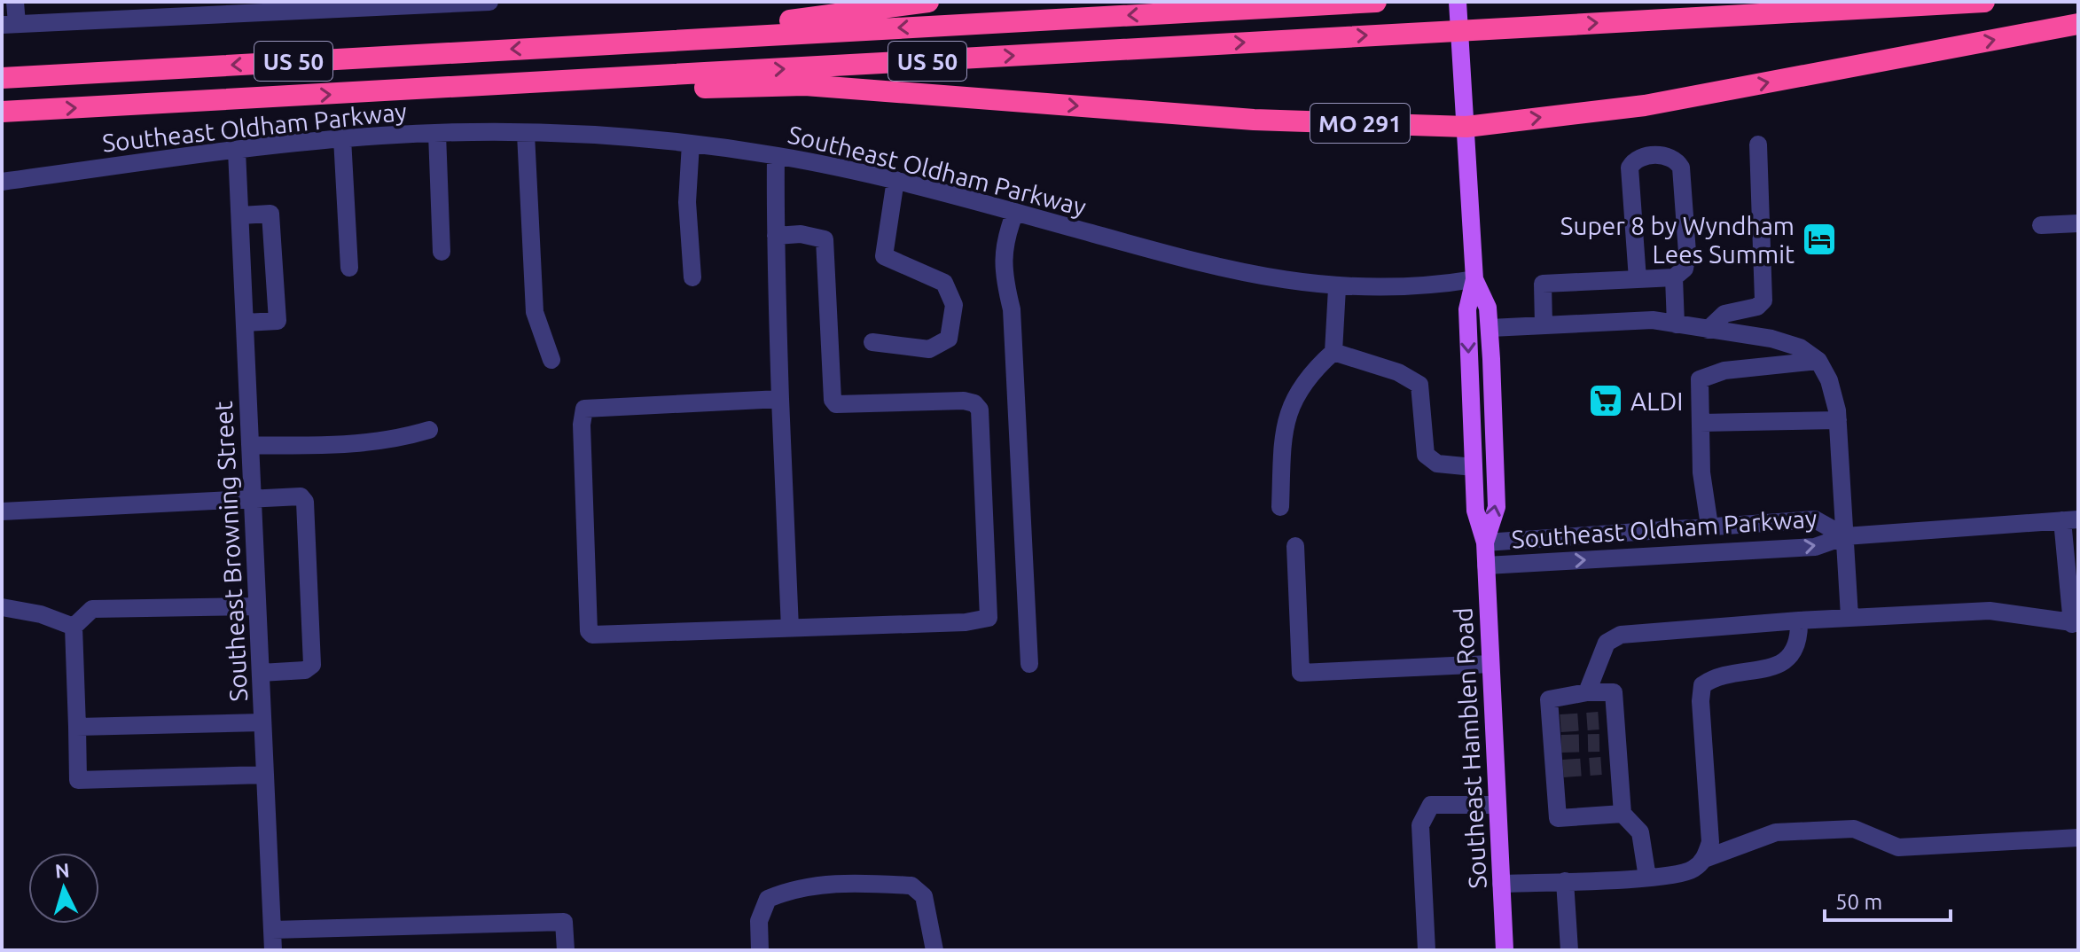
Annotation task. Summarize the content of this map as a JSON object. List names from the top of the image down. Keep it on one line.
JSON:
{"streets":{"highway":["US 50","MO 291"],"main road":["Southeast Hamblen Road"],"street":["Southeast Oldham Parkway","Southeast Browning Street"]},"crossings":[["US 50","MO 291"],["MO 291","Southeast Hamblen Road"],["Southeast Oldham Parkway","Southeast Browning Street"],["Southeast Oldham Parkway","Southeast Hamblen Road"]],"places":{"hotel":["Super 8 by Wyndham Lees Summit"],"supermarket":["ALDI"]},"scale_bar":"50 m","north":"top"}
